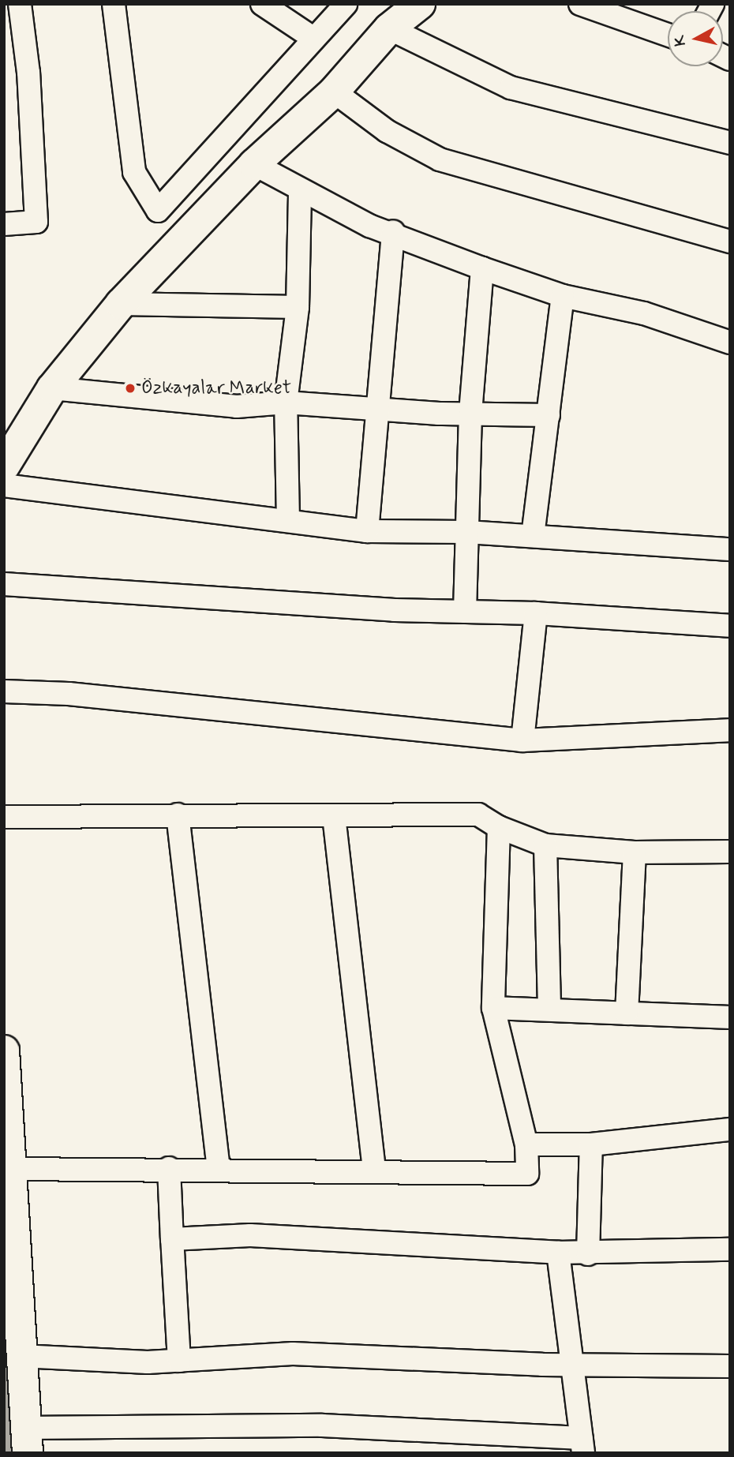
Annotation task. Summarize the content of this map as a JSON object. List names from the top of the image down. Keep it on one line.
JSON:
{"places":["Özkayalar Market"],"north":"left"}
